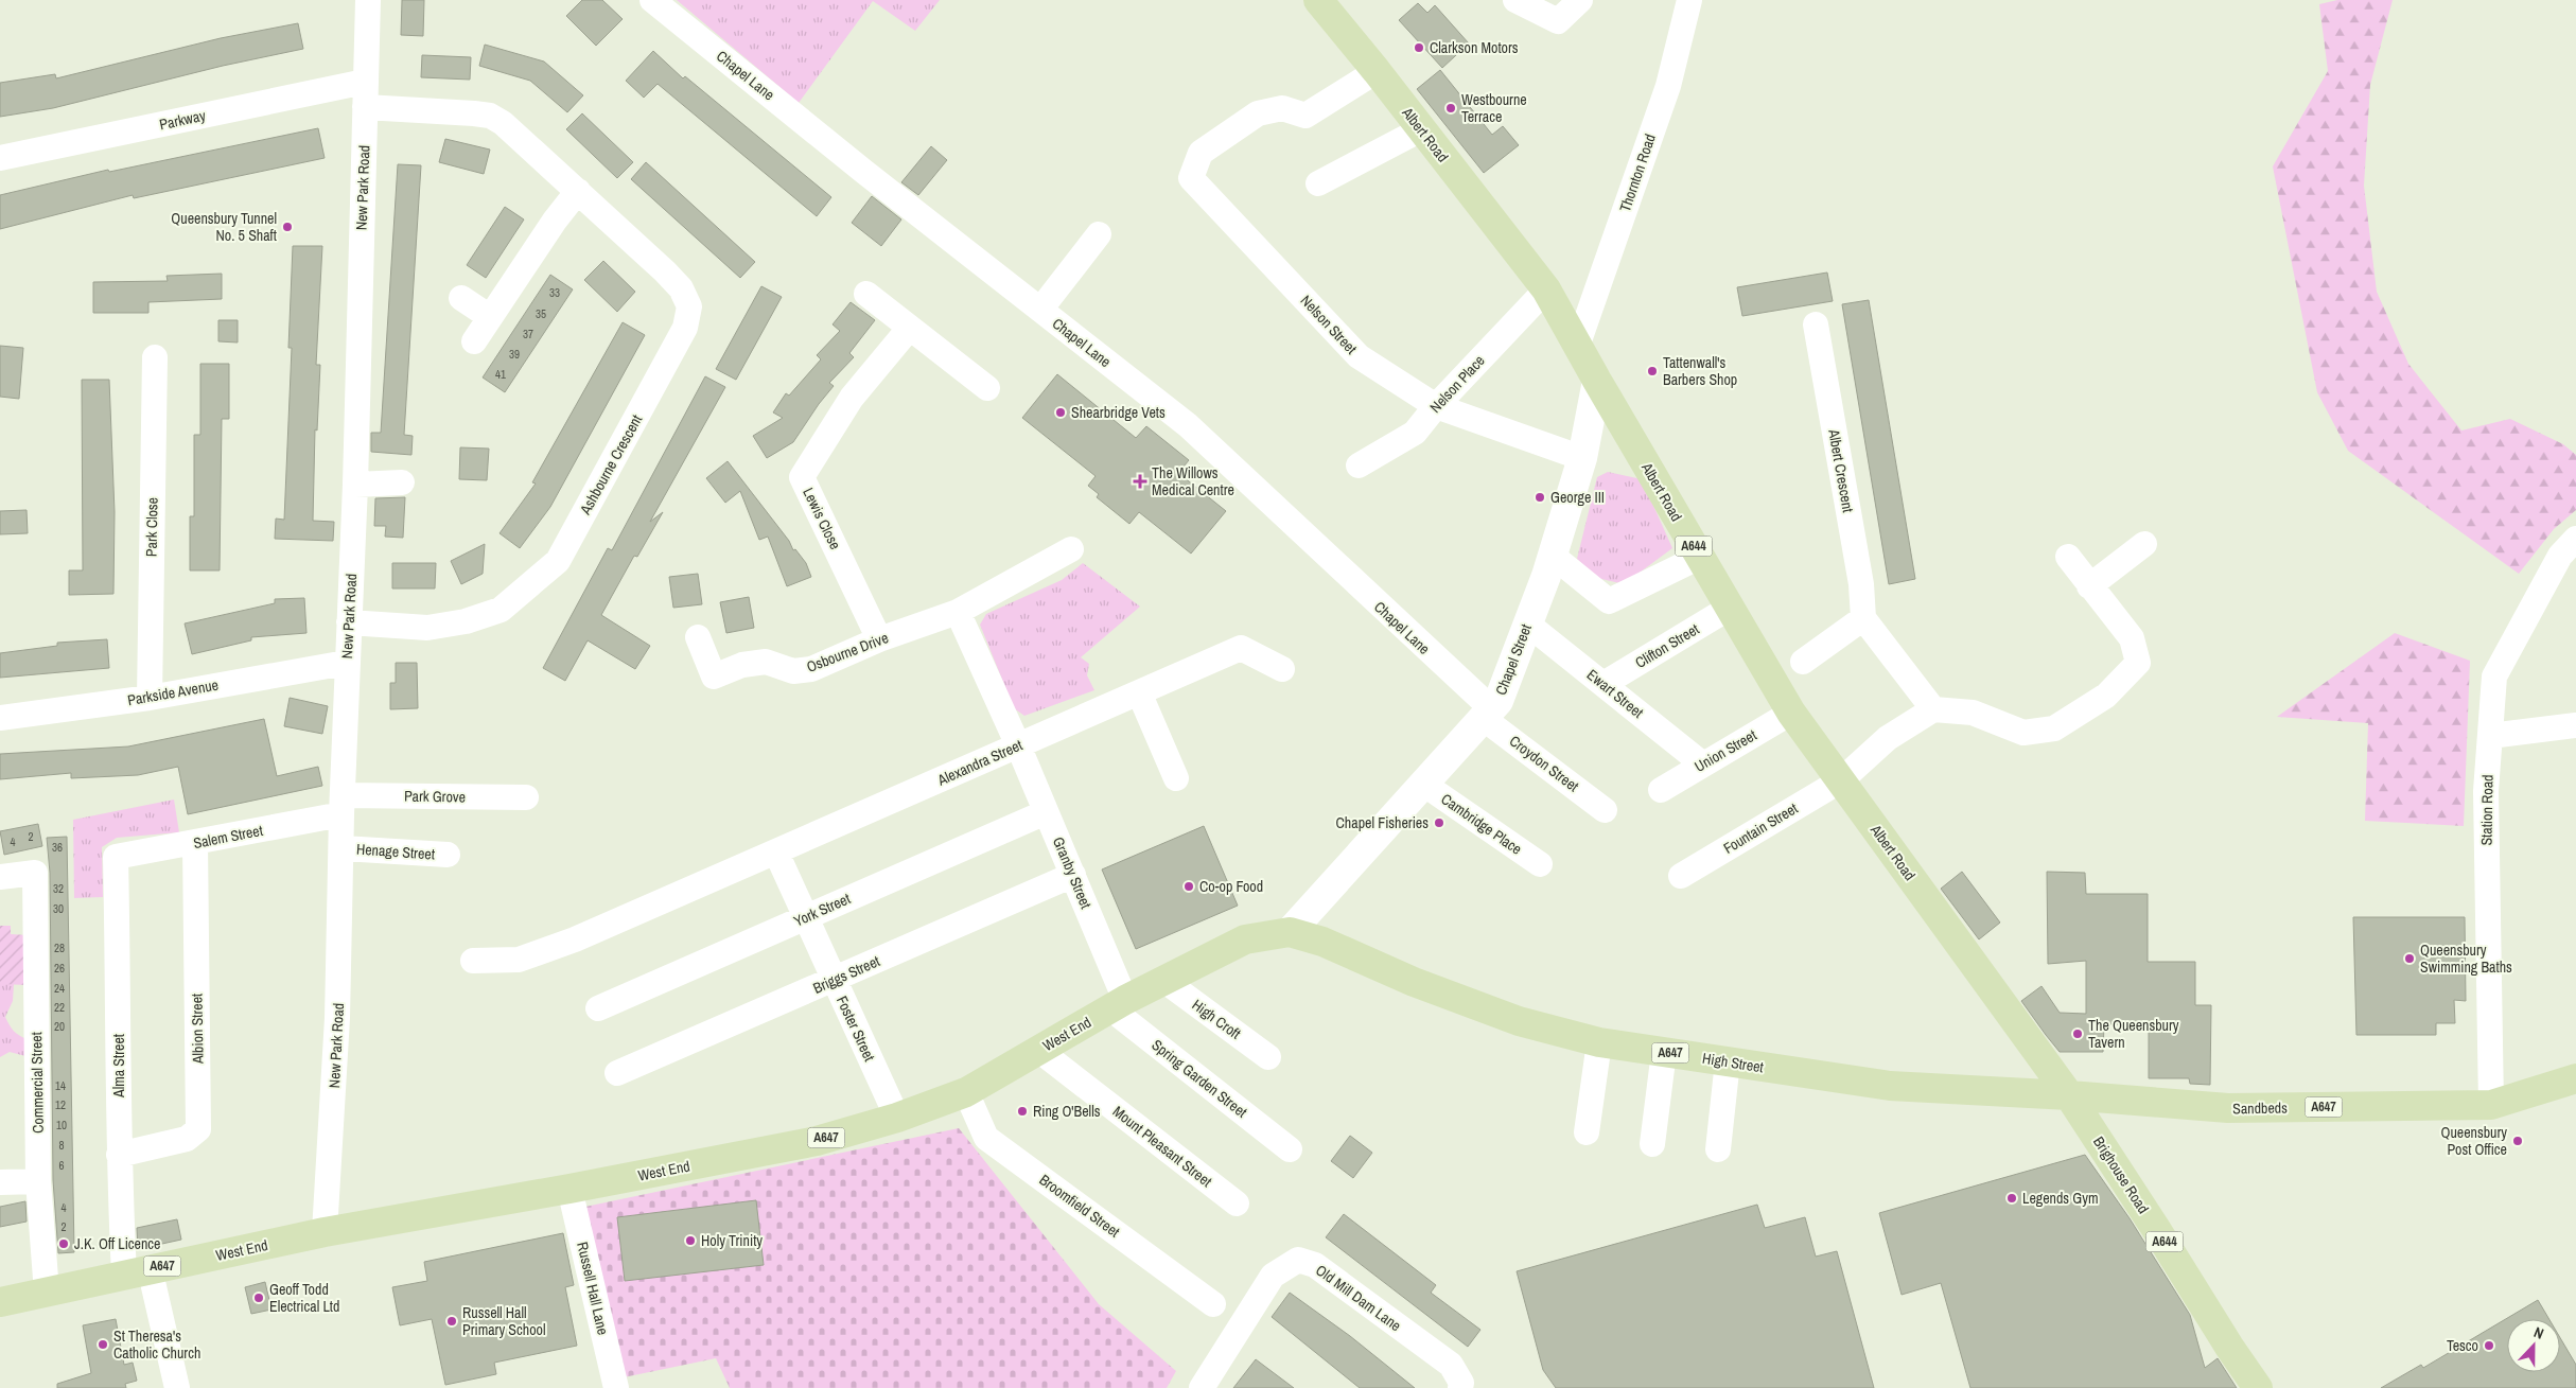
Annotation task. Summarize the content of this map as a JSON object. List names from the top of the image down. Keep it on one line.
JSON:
{"streets":{"main road":["Albert Road","A644","West End","A647","High Street","Sandbeds","Brighouse Road"],"street":["Chapel Lane","Parkway","Thornton Road","New Park Road","Nelson Street","Nelson Place","Ashbourne Crescent","Albert Crescent","Lewis Close","Park Close","Clifton Street","Osbourne Drive","Chapel Street","Parkside Avenue","Ewart Street","Union Street","Alexandra Street","Croydon Street","Park Grove","Station Road","Cambridge Place","Fountain Street","Salem Street","Henage Street","Granby Street","York Street","Briggs Street","High Croft","Albion Street","Foster Street","Alma Street","Spring Garden Street","Commercial Street","Mount Pleasant Street","Broomfield Street","Russell Hall Lane","Old Mill Dam Lane"]},"crossings":[["Chapel Lane","Chapel Street"],["Chapel Lane","Croydon Street"],["Parkway","New Park Road"],["Albert Road","Thornton Road"],["Albert Road","Nelson Street"],["Albert Road","Nelson Place"],["Albert Road","Clifton Street"],["Albert Road","Chapel Street"],["Albert Road","Union Street"],["Albert Road","Fountain Street"],["Albert Road","High Street"],["Albert Road","Sandbeds"],["Albert Road","Brighouse Road"],["New Park Road","Ashbourne Crescent"],["New Park Road","Parkside Avenue"],["New Park Road","Park Grove"],["New Park Road","Salem Street"],["New Park Road","Henage Street"],["New Park Road","West End"],["Nelson Street","Nelson Place"],["Nelson Street","Chapel Street"],["Lewis Close","Osbourne Drive"],["Park Close","Parkside Avenue"],["Clifton Street","Ewart Street"],["Chapel Street","Ewart Street"],["Chapel Street","Croydon Street"],["Chapel Street","Cambridge Place"],["Chapel Street","West End"],["Chapel Street","High Street"],["Ewart Street","Union Street"],["Alexandra Street","Granby Street"],["Alexandra Street","Foster Street"],["Park Grove","Salem Street"],["Station Road","Sandbeds"],["Salem Street","Albion Street"],["Salem Street","Alma Street"],["Granby Street","York Street"],["Granby Street","Briggs Street"],["Granby Street","West End"],["Granby Street","Spring Garden Street"],["York Street","Foster Street"],["Briggs Street","Foster Street"],["High Croft","West End"],["Albion Street","Alma Street"],["Foster Street","West End"],["West End","High Street"],["West End","Alma Street"],["West End","Spring Garden Street"],["West End","Commercial Street"],["West End","Mount Pleasant Street"],["West End","Broomfield Street"],["West End","Russell Hall Lane"],["High Street","Sandbeds"],["High Street","Brighouse Road"],["Sandbeds","Brighouse Road"]],"places":{"other":["Clarkson Motors","Westbourne Terrace","Queensbury Tunnel No. 5 Shaft","Tattenwall's Barbers Shop","Shearbridge Vets","George III","Chapel Fisheries","Co-op Food","Queensbury Swimming Baths","The Queensbury Tavern","Ring O'Bells","Queensbury Post Office","Legends Gym","Holy Trinity","J.K. Off Licence","Geoff Todd Electrical Ltd","Russell Hall Primary School","St Theresa's Catholic Church","Tesco"],"health":["The Willows Medical Centre"]},"house_numbers":["33","35","37","39","41","2","4","36","32","30","28","26","24","22","20","14","12","10","8","6","4","2"],"north":"top"}
